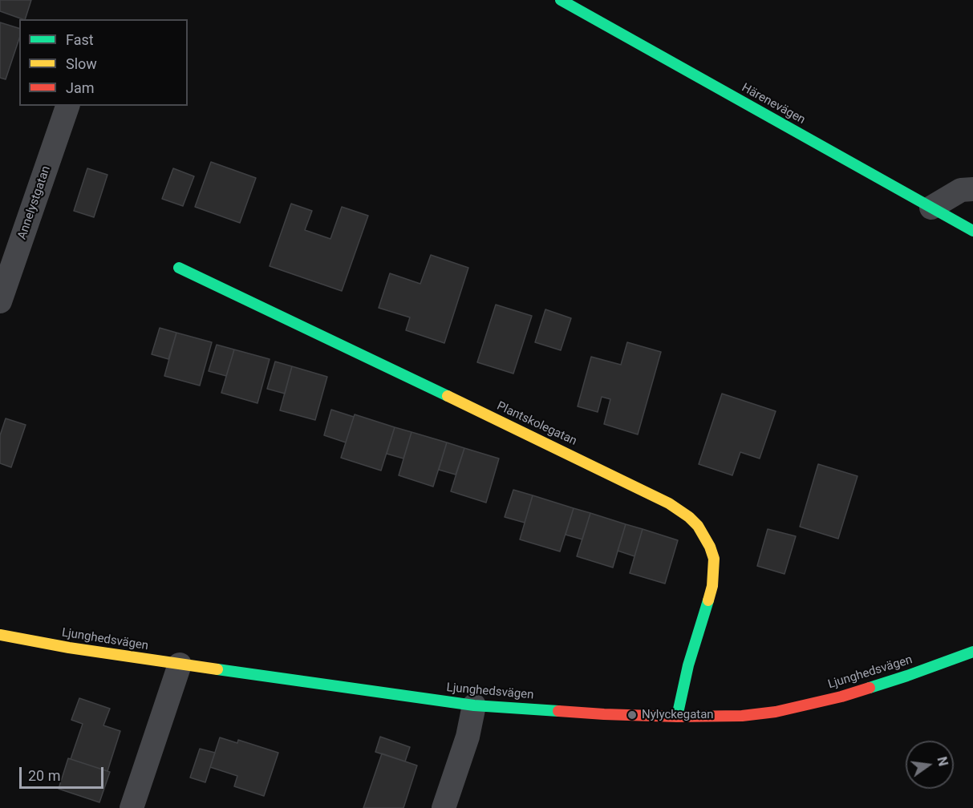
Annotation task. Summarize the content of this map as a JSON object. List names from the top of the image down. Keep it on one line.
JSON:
{"streets":{"street":["Härenevägen","Annelystgatan","Plantskolegatan","Ljunghedsvägen"]},"crossings":[["Plantskolegatan","Ljunghedsvägen"]],"places":["Nylyckegatan"],"legend":["Fast","Slow","Jam"],"scale_bar":"20 m","north":"right"}
